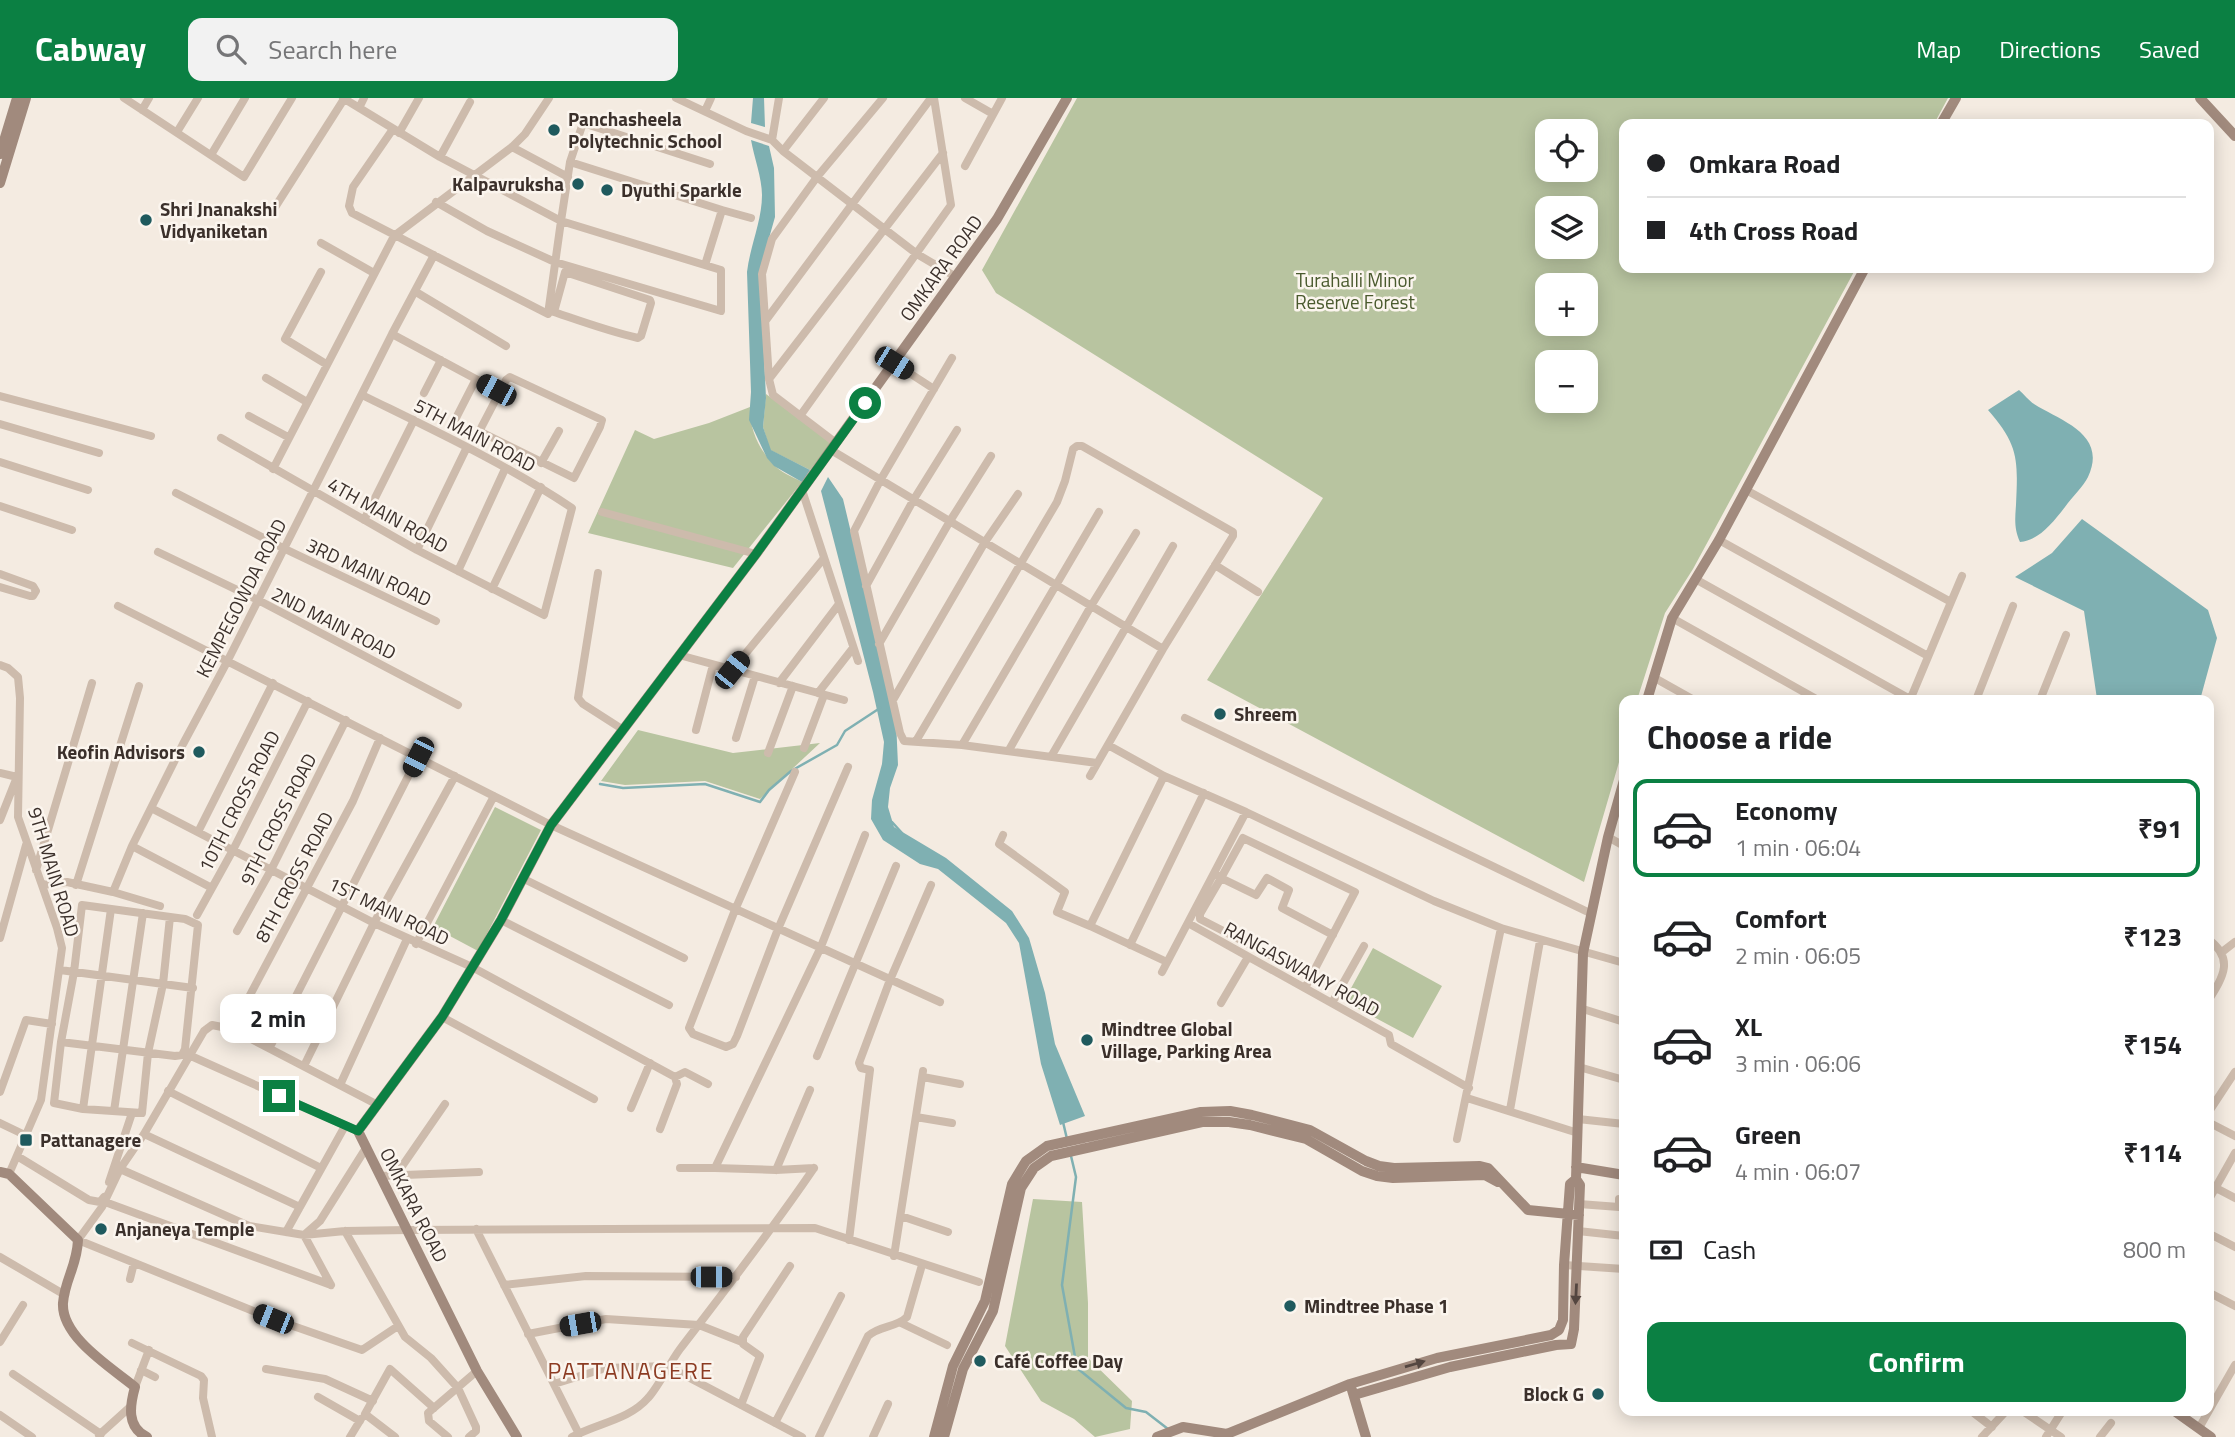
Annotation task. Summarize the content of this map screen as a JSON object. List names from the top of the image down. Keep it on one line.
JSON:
{"streets":{"street":["OMKARA ROAD","5TH MAIN ROAD","4TH MAIN ROAD","3RD MAIN ROAD","KEMPEGOWDA ROAD","2ND MAIN ROAD","10TH CROSS ROAD","9TH CROSS ROAD","9TH MAIN ROAD","8TH CROSS ROAD","1ST MAIN ROAD","RANGASWAMY ROAD"]},"crossings":[["OMKARA ROAD","1ST MAIN ROAD"],["5TH MAIN ROAD","4TH MAIN ROAD"],["5TH MAIN ROAD","KEMPEGOWDA ROAD"],["4TH MAIN ROAD","KEMPEGOWDA ROAD"],["3RD MAIN ROAD","KEMPEGOWDA ROAD"],["KEMPEGOWDA ROAD","2ND MAIN ROAD"],["KEMPEGOWDA ROAD","1ST MAIN ROAD"],["10TH CROSS ROAD","1ST MAIN ROAD"],["9TH CROSS ROAD","1ST MAIN ROAD"],["8TH CROSS ROAD","1ST MAIN ROAD"]],"districts":["PATTANAGERE"],"parks":["Turahalli Minor Reserve Forest"],"places":{"other":["Panchasheela Polytechnic School","Kalpavruksha","Dyuthi Sparkle","Shri Jnanakshi Vidyaniketan","Shreem","Keofin Advisors","Mindtree Global Village, Parking Area","Anjaneya Temple","Mindtree Phase 1","Café Coffee Day","Block G"],"transit":["Pattanagere"]},"page":{"header":"Cabway","search":"Search here","nav":["Map","Directions","Saved"],"map_buttons":["+","−"],"banner":["Omkara Road","4th Cross Road"],"heading":"Choose a ride","list":[{"name":"Economy","note":"1 min · 06:04","value":"₹91"},{"name":"Comfort","note":"2 min · 06:05","value":"₹123"},{"name":"XL","note":"3 min · 06:06","value":"₹154"},{"name":"Green","note":"4 min · 06:07","value":"₹114"}],"bubble":"2 min","pay":["Cash","800 m"],"buttons":"Confirm"}}
